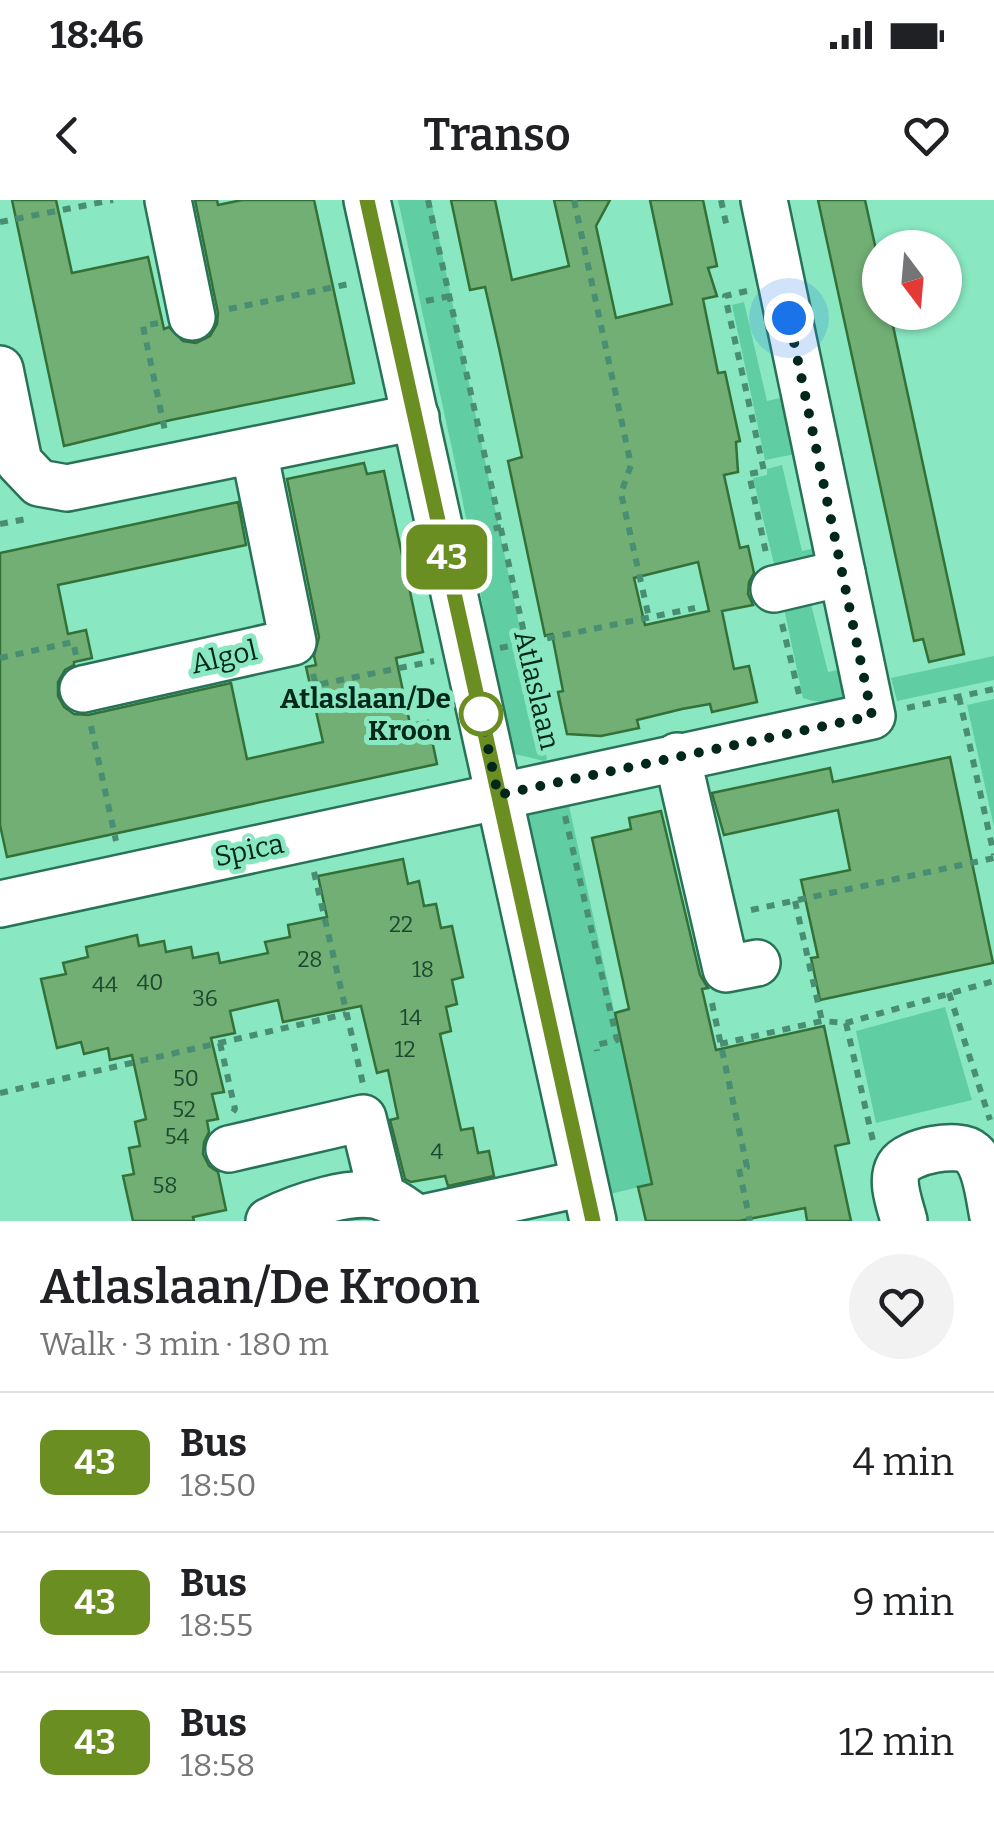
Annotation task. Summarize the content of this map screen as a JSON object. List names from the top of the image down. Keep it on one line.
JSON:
{"streets":{"street":["Algol","Spica"],"path":["Atlaslaan"]},"crossings":[["Atlaslaan","Spica"]],"places":["Atlaslaan/De Kroon"],"lines":["bus line 43"],"house_numbers":["22","28","18","40","44","36","14","12","50","52","54","4","58"],"north":"bottom","page":{"status":"18:46","header":"Transo","on_map":"43","heading":["Atlaslaan/De Kroon","Walk · 3 min · 180 m"],"list":[{"mark":"43","name":"Bus","note":"18:50","value":"4 min"},{"mark":"43","name":"Bus","note":"18:55","value":"9 min"},{"mark":"43","name":"Bus","note":"18:58","value":"12 min"}]}}
